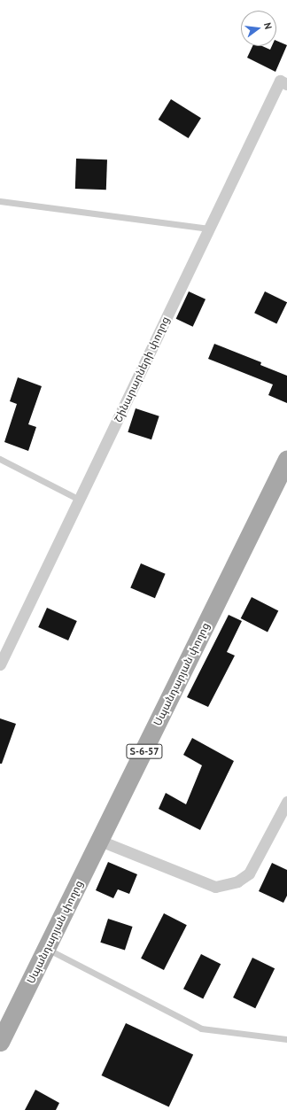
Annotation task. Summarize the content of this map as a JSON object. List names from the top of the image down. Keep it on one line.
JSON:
{"streets":{"main road":["Սպանդարյան փողոց","Տ-6-57"],"street":["Շինարարների փողոց"]},"north":"right"}
